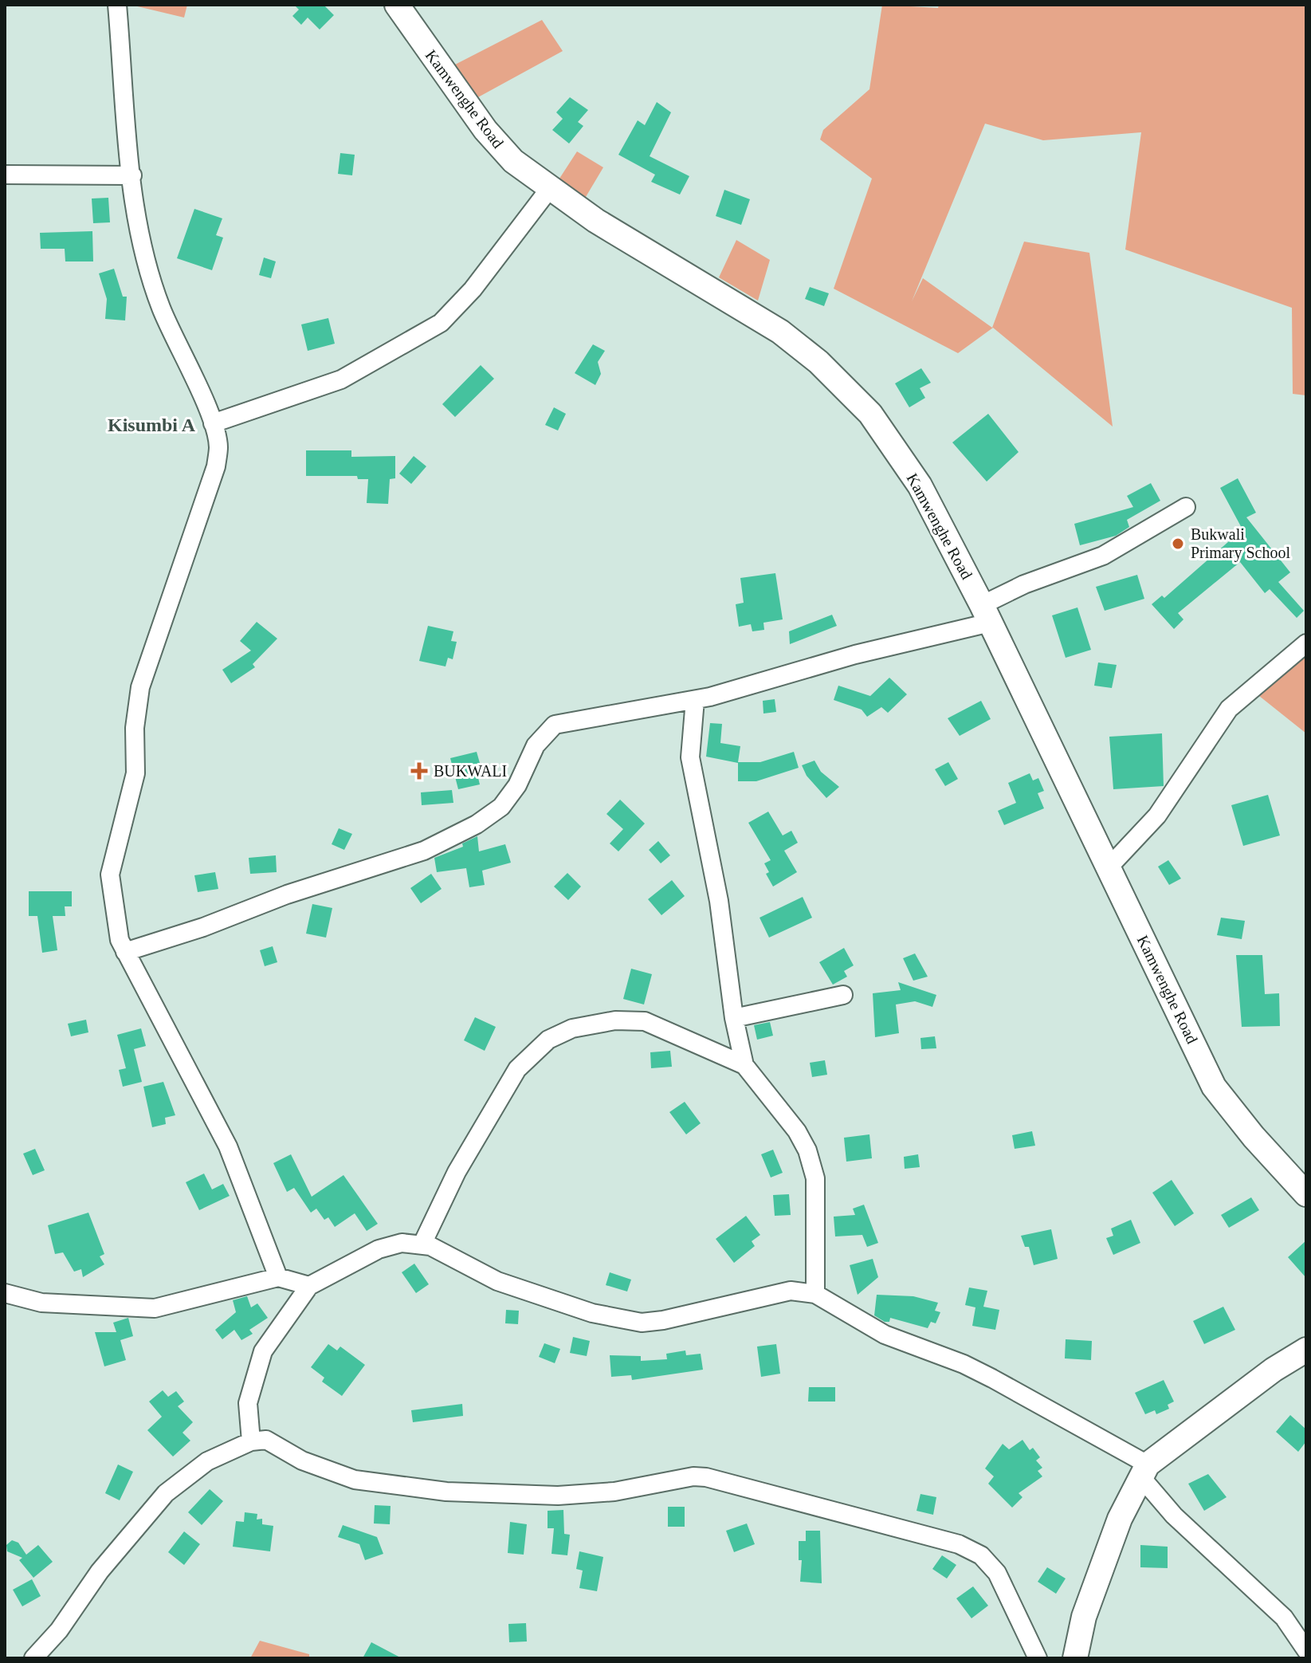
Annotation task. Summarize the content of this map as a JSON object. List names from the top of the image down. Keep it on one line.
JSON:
{"streets":{"main road":["Kamwenghe Road"]},"districts":["Kisumbi A"],"places":{"other":["Bukwali Primary School"],"health":["BUKWALI"]}}
